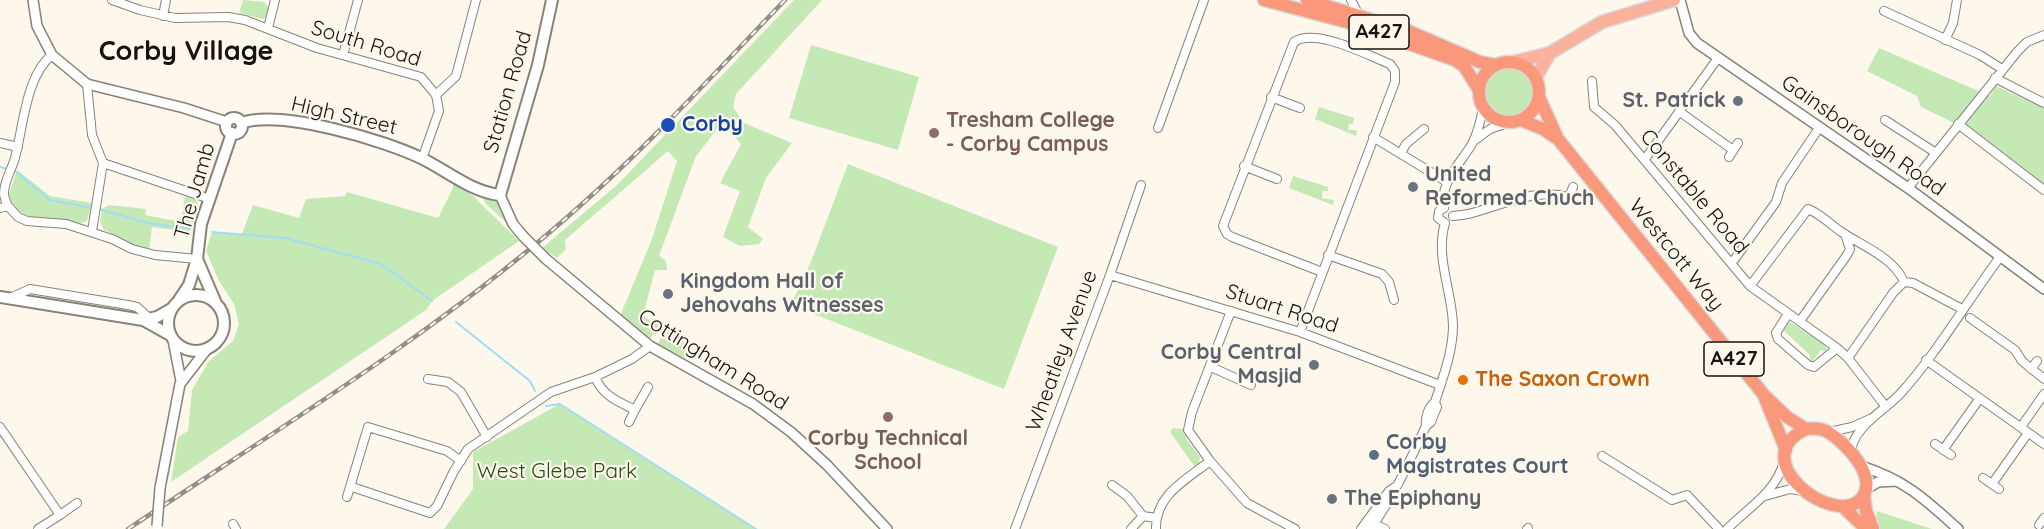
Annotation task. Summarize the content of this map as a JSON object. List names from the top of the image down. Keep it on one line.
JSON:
{"streets":{"highway":["A427","Westcott Way"],"main road":["Station Road","High Street","The Jamb"],"street":["South Road","Gainsborough Road","Constable Road","Stuart Road","Wheatley Avenue","Cottingham Road"]},"crossings":[["A427","Westcott Way"],["South Road","High Street"],["Station Road","High Street"],["Station Road","Cottingham Road"],["High Street","The Jamb"],["High Street","Cottingham Road"],["Stuart Road","Wheatley Avenue"]],"districts":["Corby Village"],"parks":["West Glebe Park"],"places":["St. Patrick","Corby","Tresham College - Corby Campus","United Reformed Chuch","Kingdom Hall of Jehovahs Witnesses","Corby Central Masjid","The Saxon Crown","Corby Technical School","Corby Magistrates Court","The Epiphany"]}
